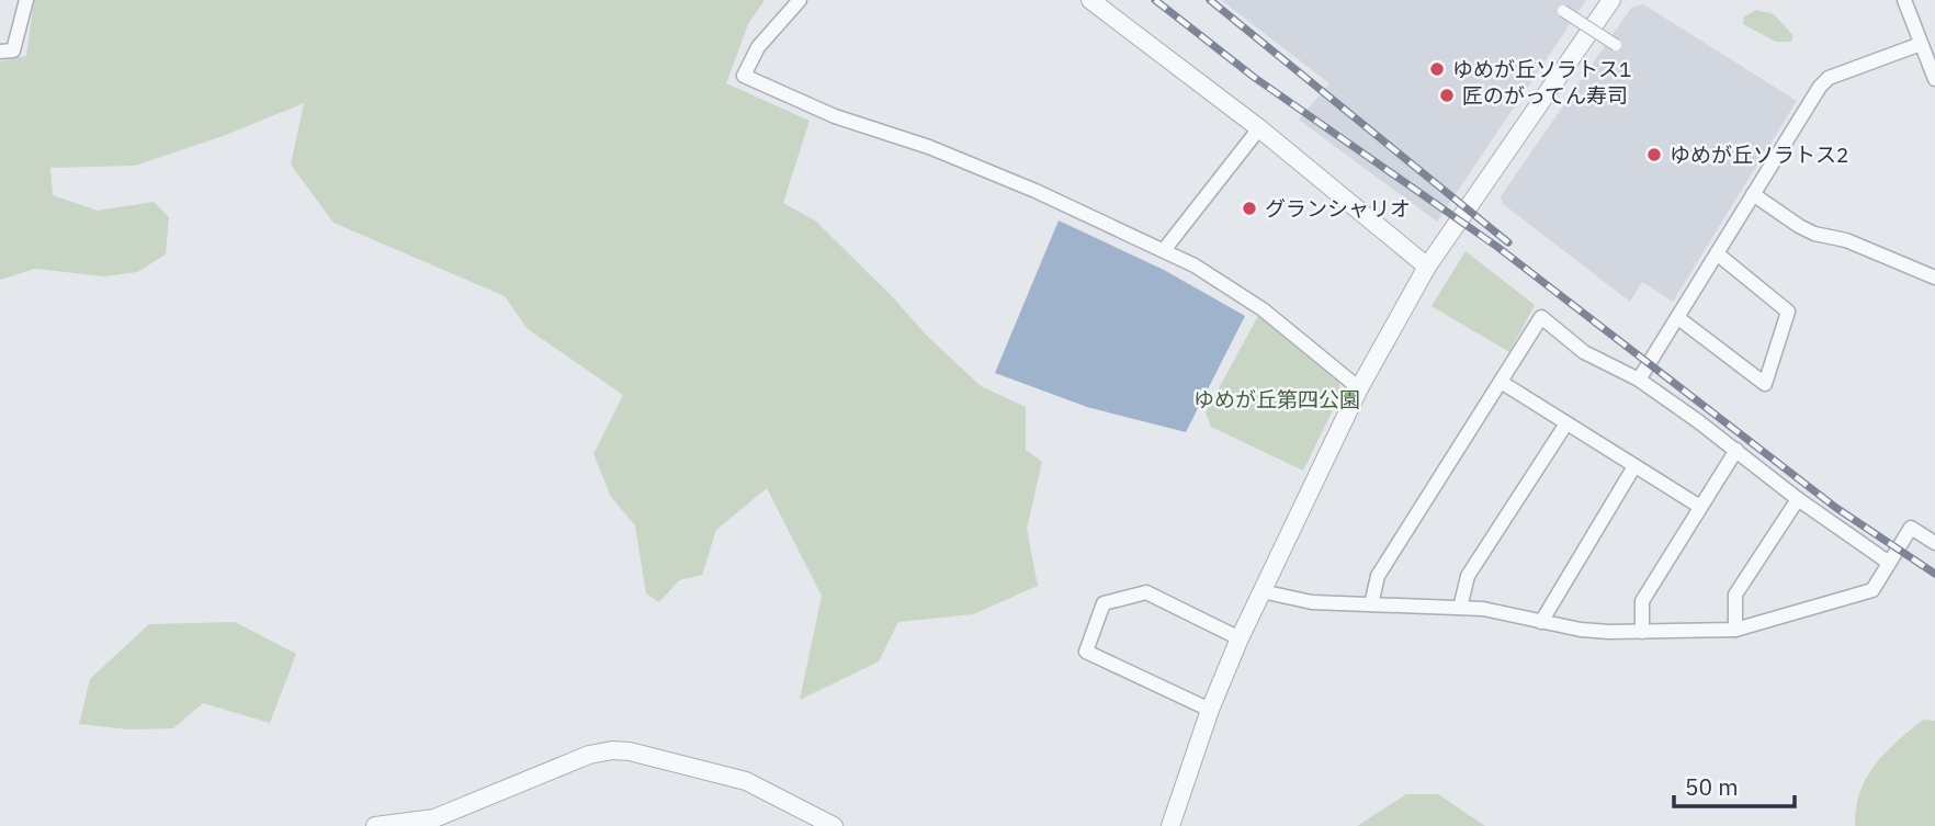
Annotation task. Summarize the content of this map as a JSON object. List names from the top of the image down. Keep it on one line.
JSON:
{"parks":["ゆめが丘第四公園"],"places":["ゆめが丘ソラトス1","匠のがってん寿司","ゆめが丘ソラトス2","グランシャリオ"],"scale_bar":"50 m"}
